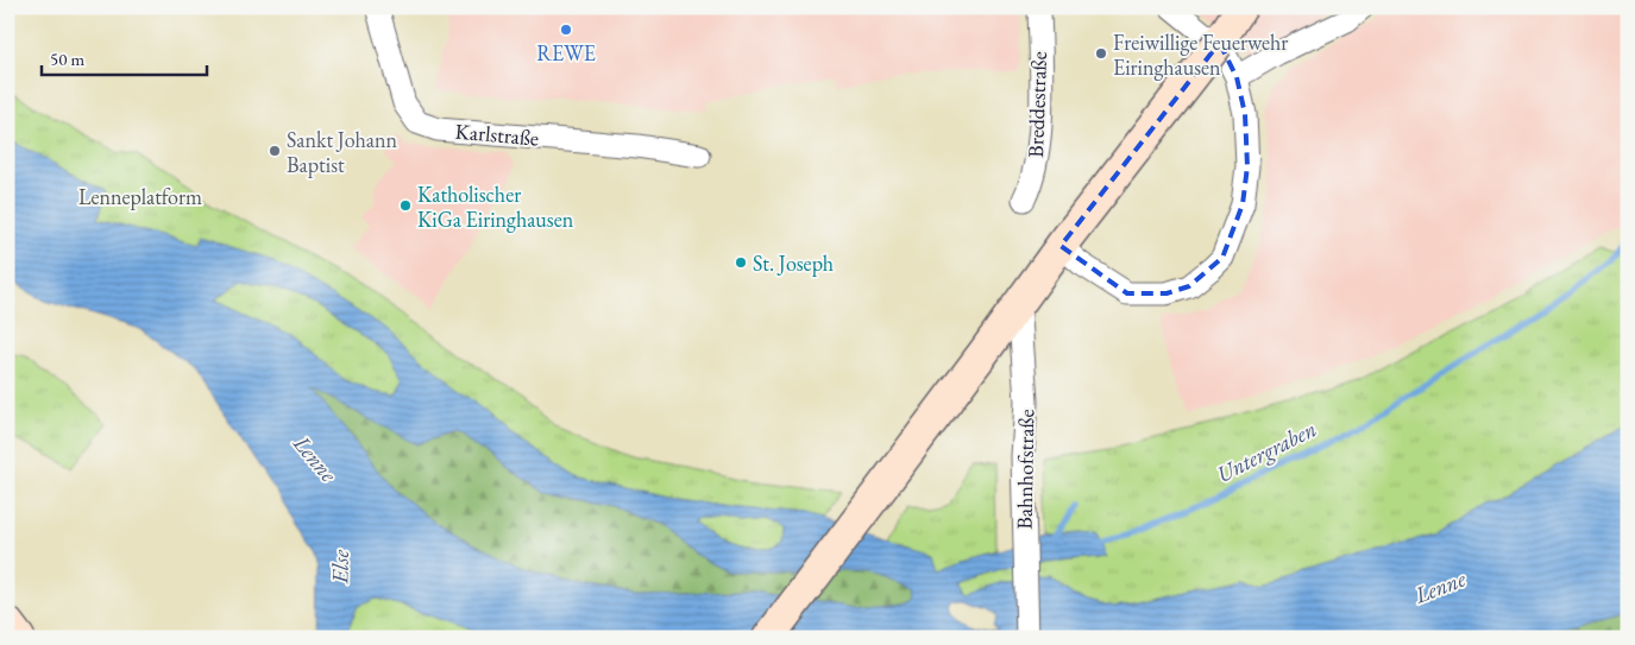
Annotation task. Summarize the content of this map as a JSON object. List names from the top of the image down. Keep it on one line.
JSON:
{"streets":{"street":["Breddestraße","Karlstraße","Bahnhofstraße"]},"water":["Untergraben","Lenne","Else"],"parks":["Lenneplatform"],"places":["REWE","Freiwillige Feuerwehr Eiringhausen","Sankt Johann Baptist","Katholischer KiGa Eiringhausen","St. Joseph"],"scale_bar":"50 m"}
